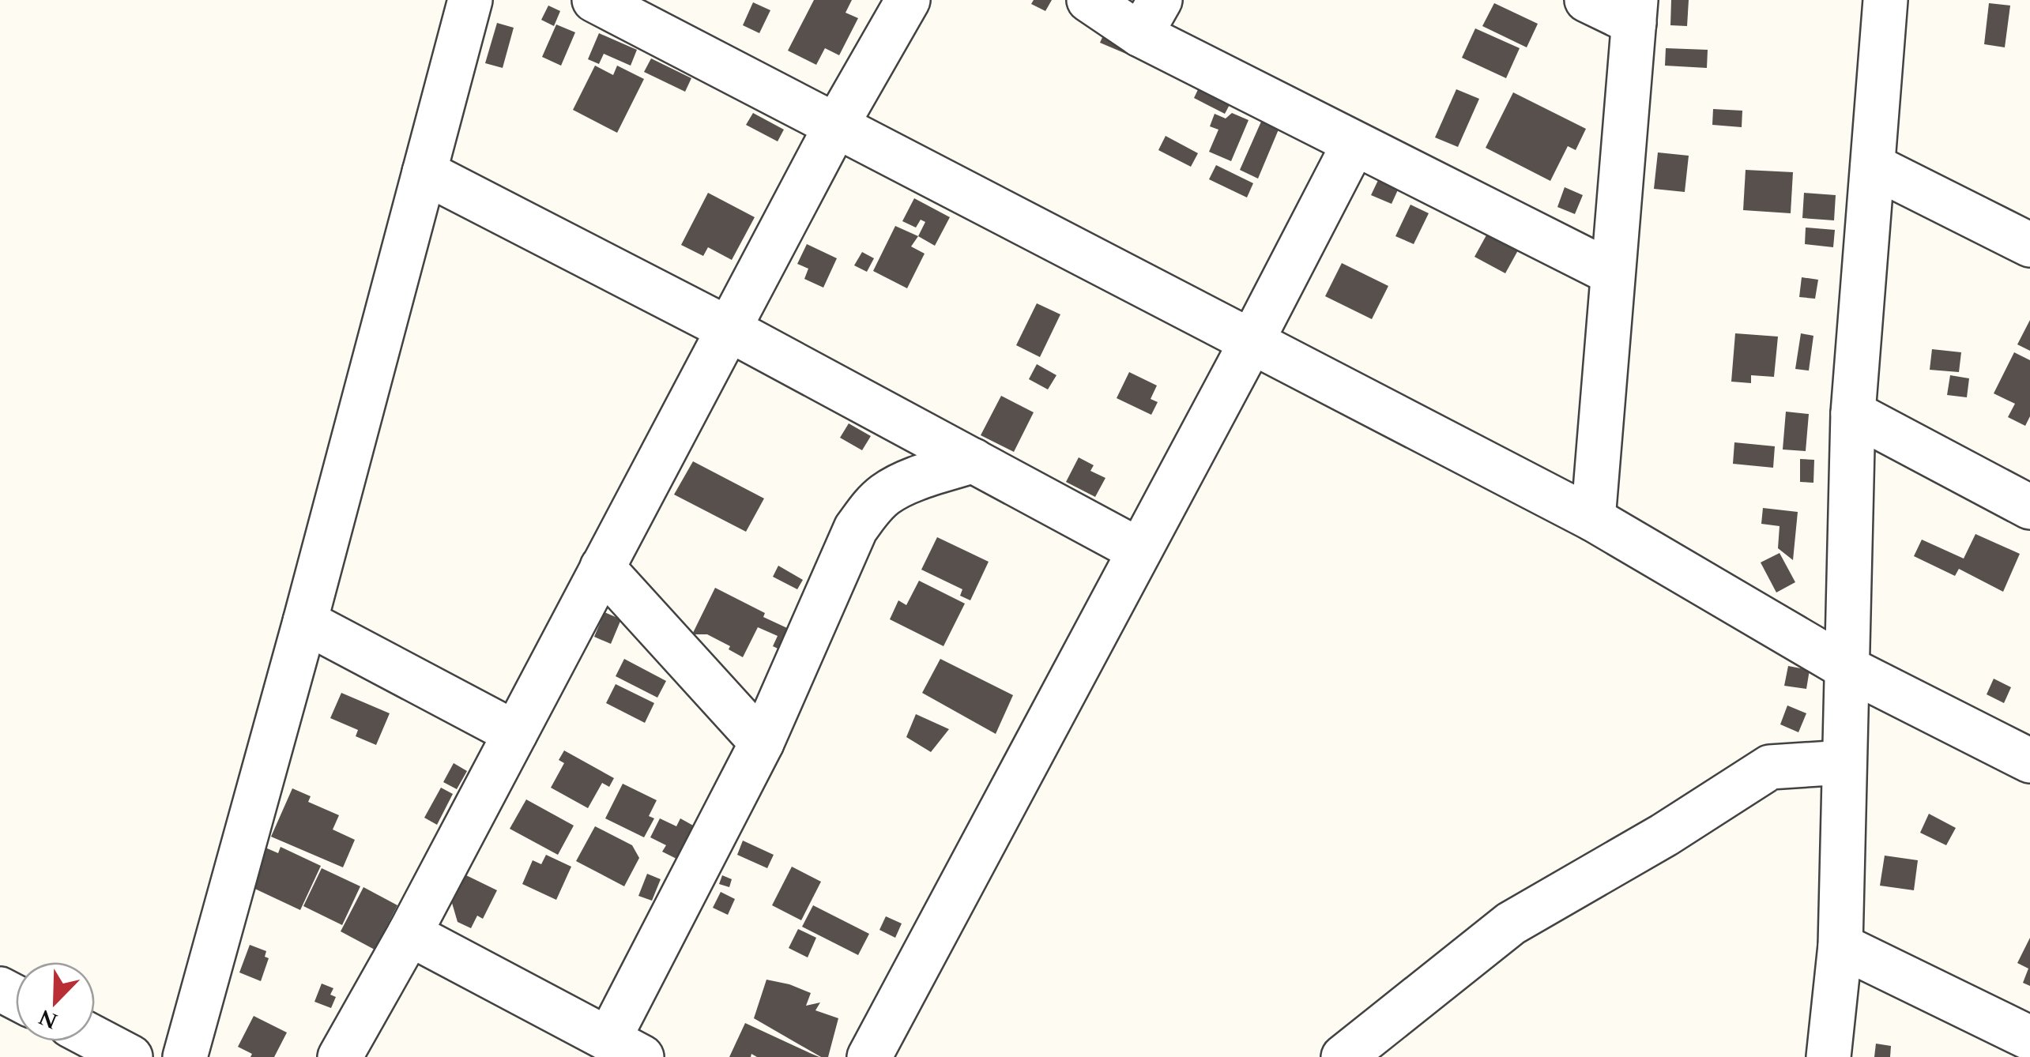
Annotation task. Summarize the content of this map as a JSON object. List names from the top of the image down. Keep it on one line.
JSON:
{"north":"bottom left"}
